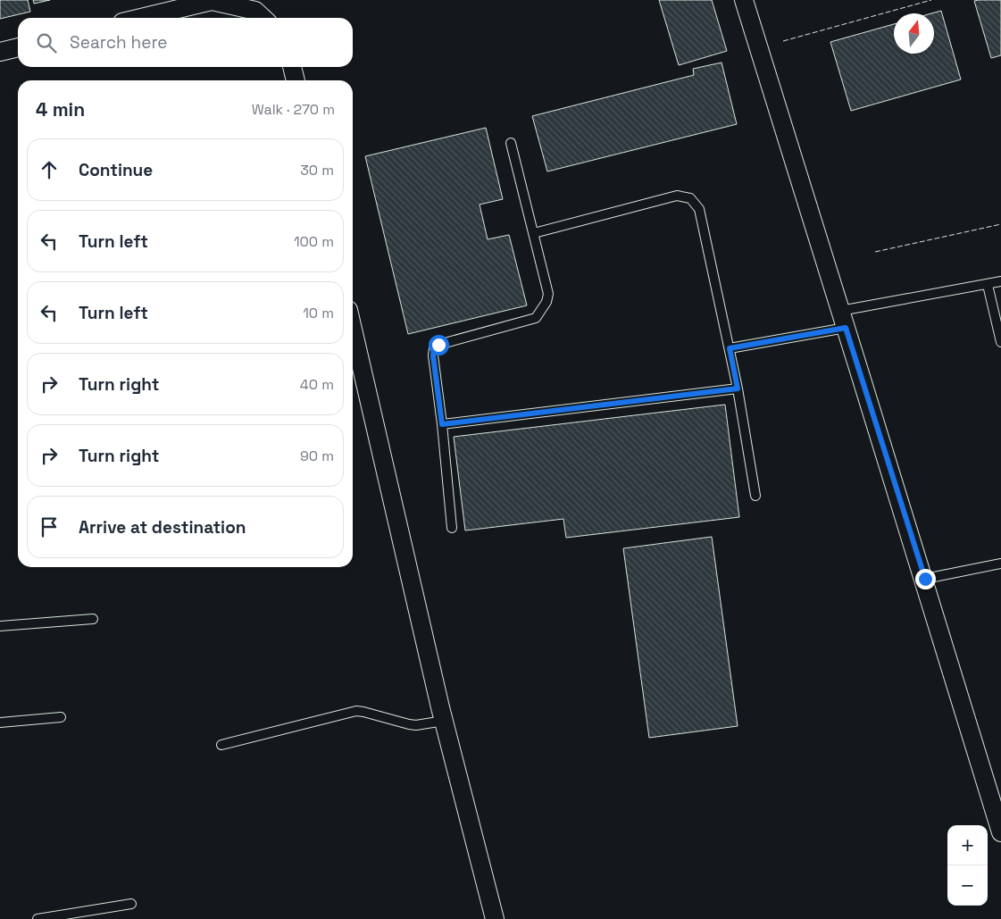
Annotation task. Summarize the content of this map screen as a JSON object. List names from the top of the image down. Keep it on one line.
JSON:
{"north":"top","page":{"search":"Search here","heading":["4 min","Walk · 270 m"],"list":[["Continue","30 m"],["Turn left","100 m"],["Turn left","10 m"],["Turn right","40 m"],["Turn right","90 m"],"Arrive at destination"],"map_buttons":["+","−"]}}
